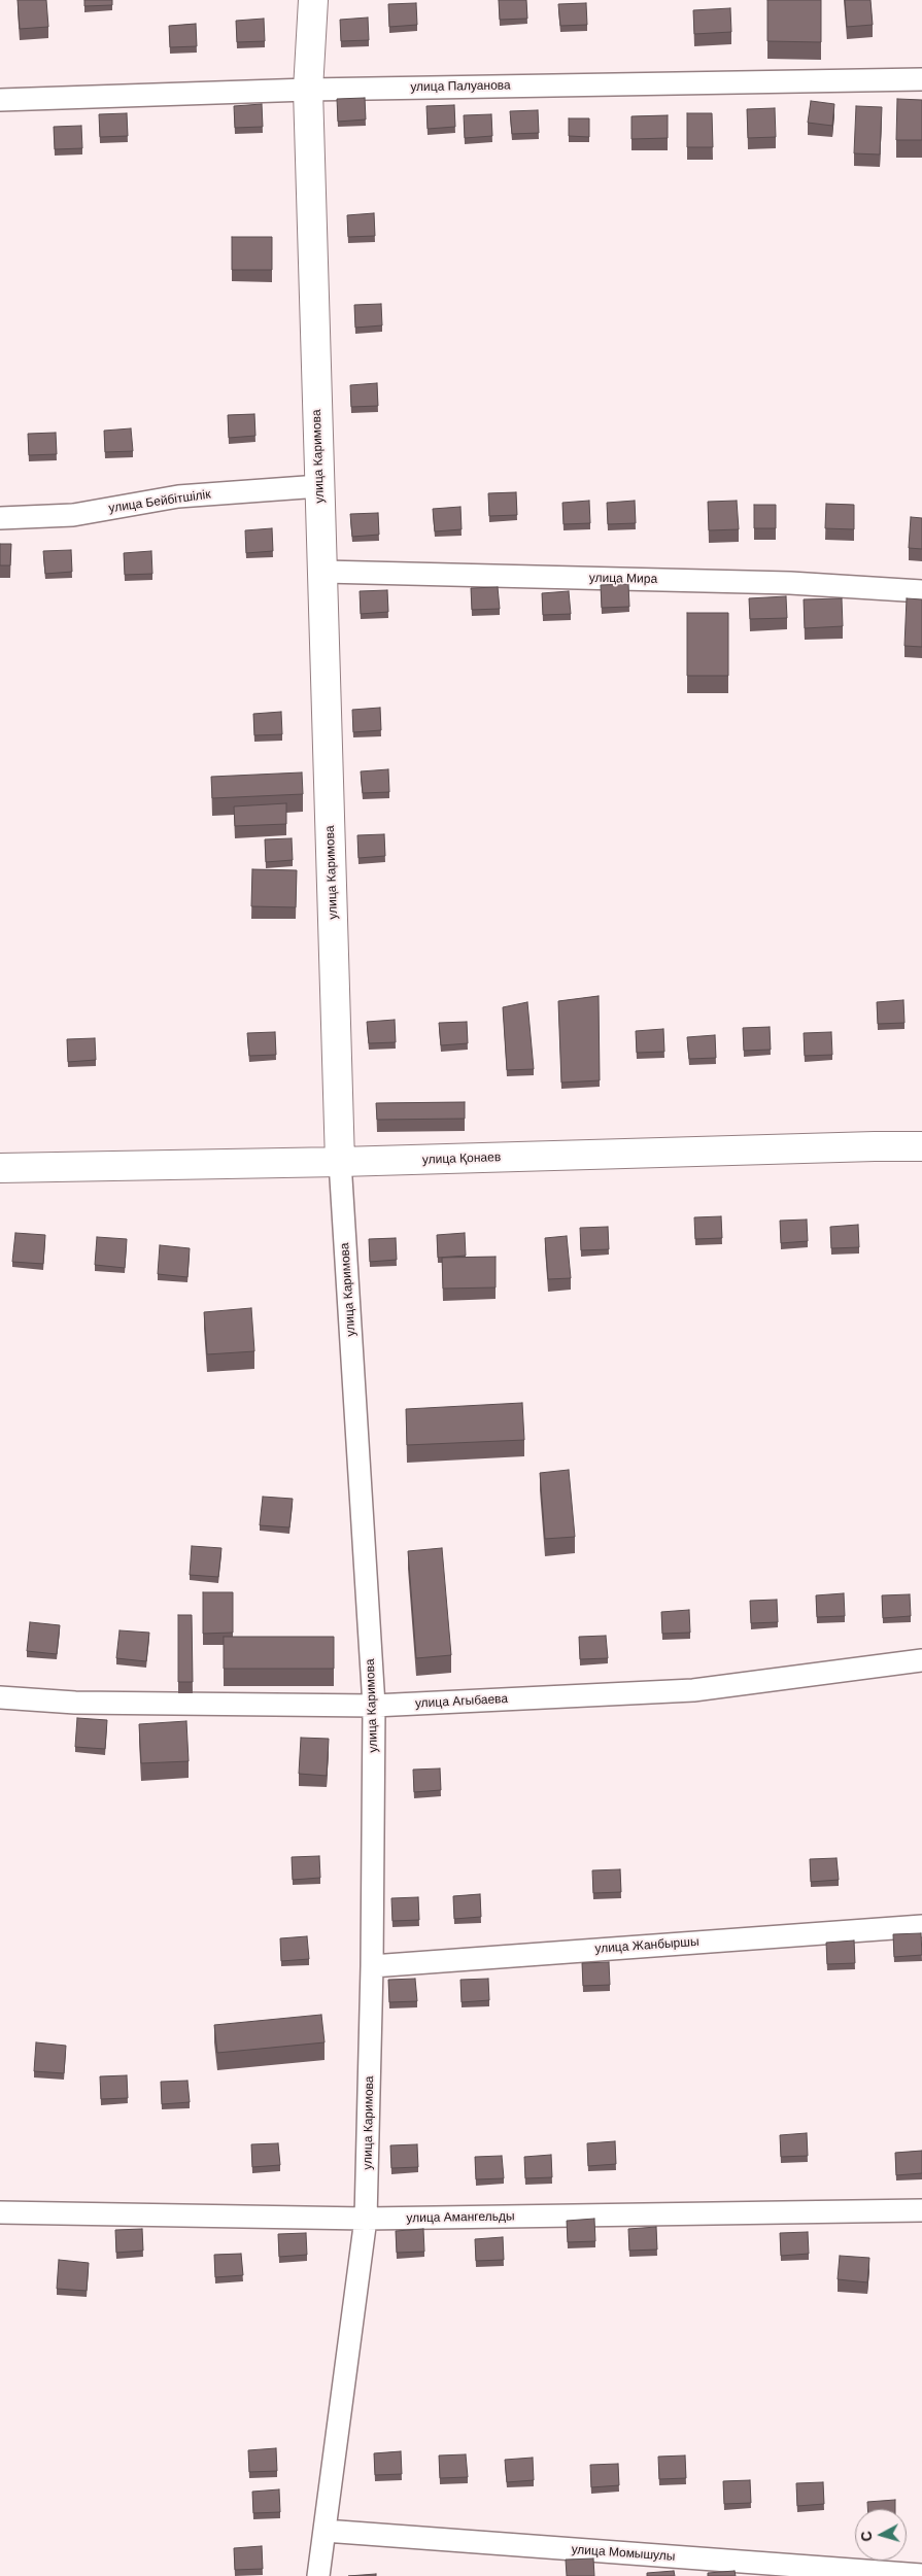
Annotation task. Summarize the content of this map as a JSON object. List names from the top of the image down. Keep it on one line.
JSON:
{"streets":{"street":["улица Палуанова","улица Каримова","улица Бейбітшілік","улица Мира","улица Қонаев","улица Агыбаева","улица Жанбыршы","улица Амангельды","улица Момышулы"]},"crossings":[["улица Палуанова","улица Каримова"],["улица Каримова","улица Бейбітшілік"],["улица Каримова","улица Мира"],["улица Каримова","улица Қонаев"],["улица Каримова","улица Агыбаева"],["улица Каримова","улица Жанбыршы"],["улица Каримова","улица Амангельды"],["улица Каримова","улица Момышулы"]],"north":"left"}
